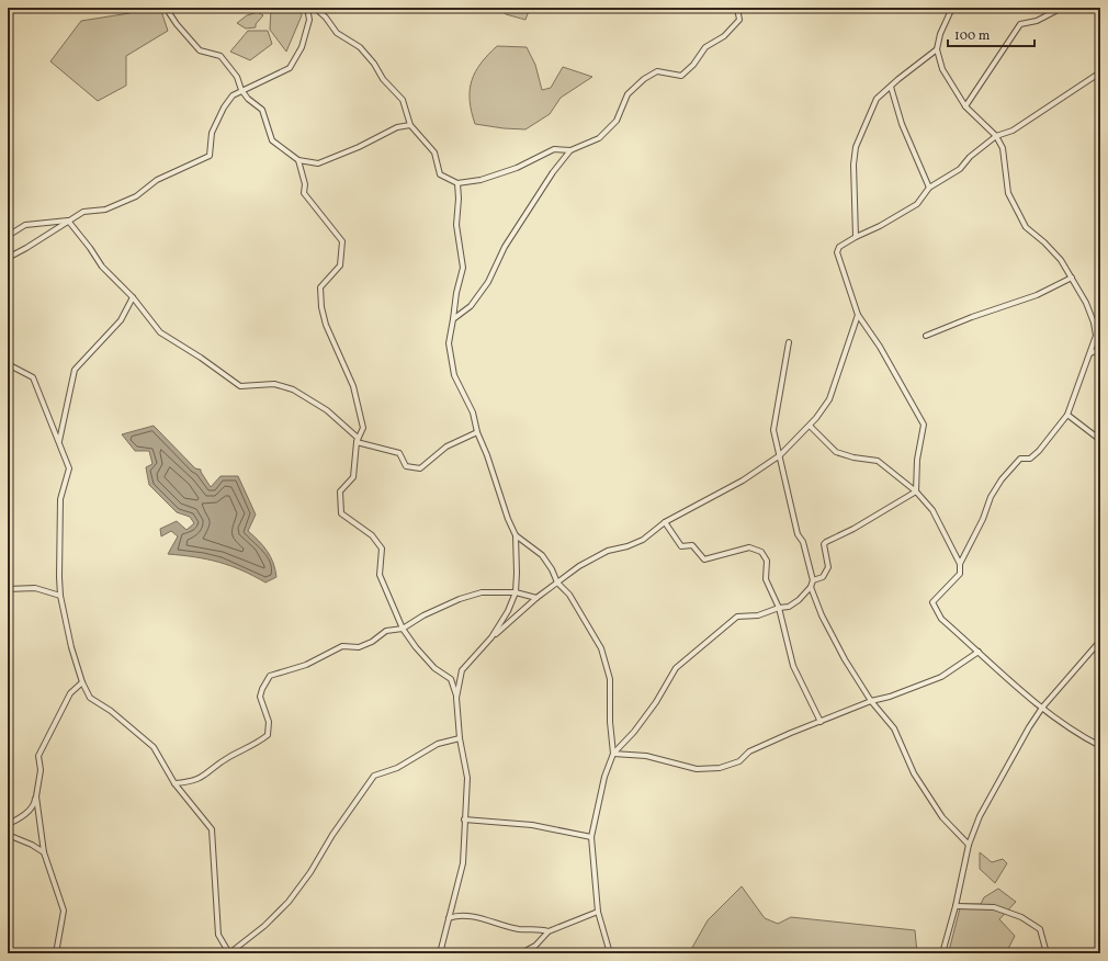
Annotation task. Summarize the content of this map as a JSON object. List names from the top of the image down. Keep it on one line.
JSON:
{"scale_bar":"100 m"}
